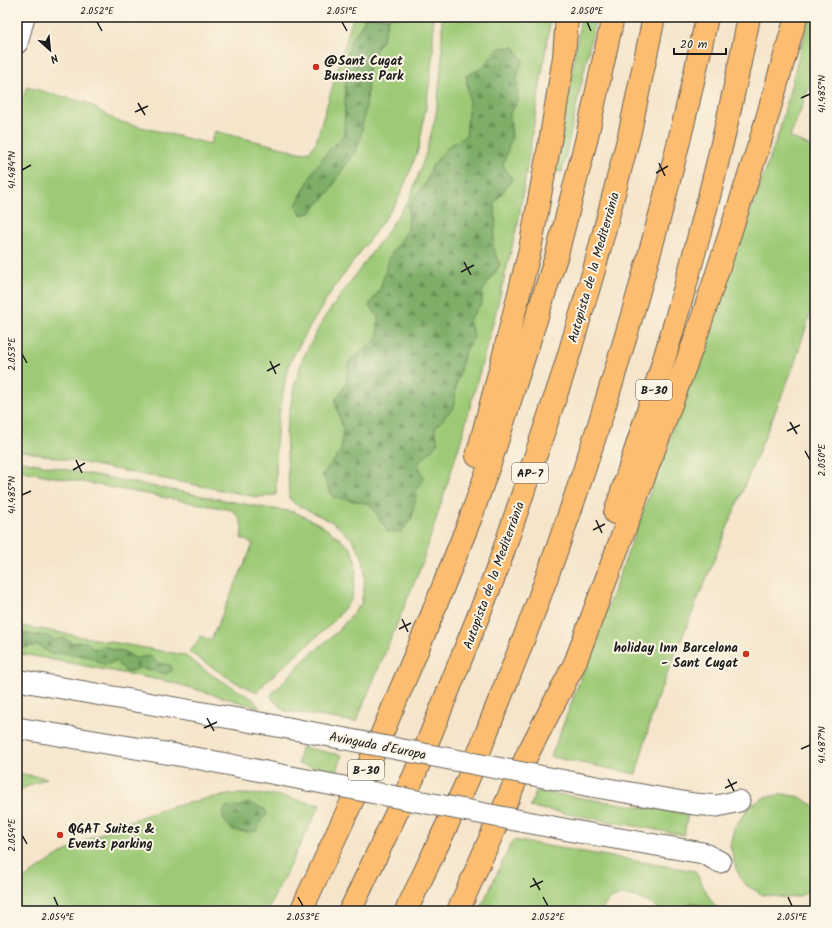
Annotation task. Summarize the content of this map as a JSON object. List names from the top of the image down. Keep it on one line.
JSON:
{"streets":{"highway":["Autopista de la Mediterrània","B-30","AP-7"],"street":["Avinguda d'Europa"]},"places":["@Sant Cugat Business Park","holiday Inn Barcelona - Sant Cugat","QGAT Suites & Events parking"],"scale_bar":"20 m","north":"bottom right","coordinates":["2.052°E","2.051°E","2.050°E","41.485°N","41.484°N","2.053°E","41.487°N","2.054°E"]}
